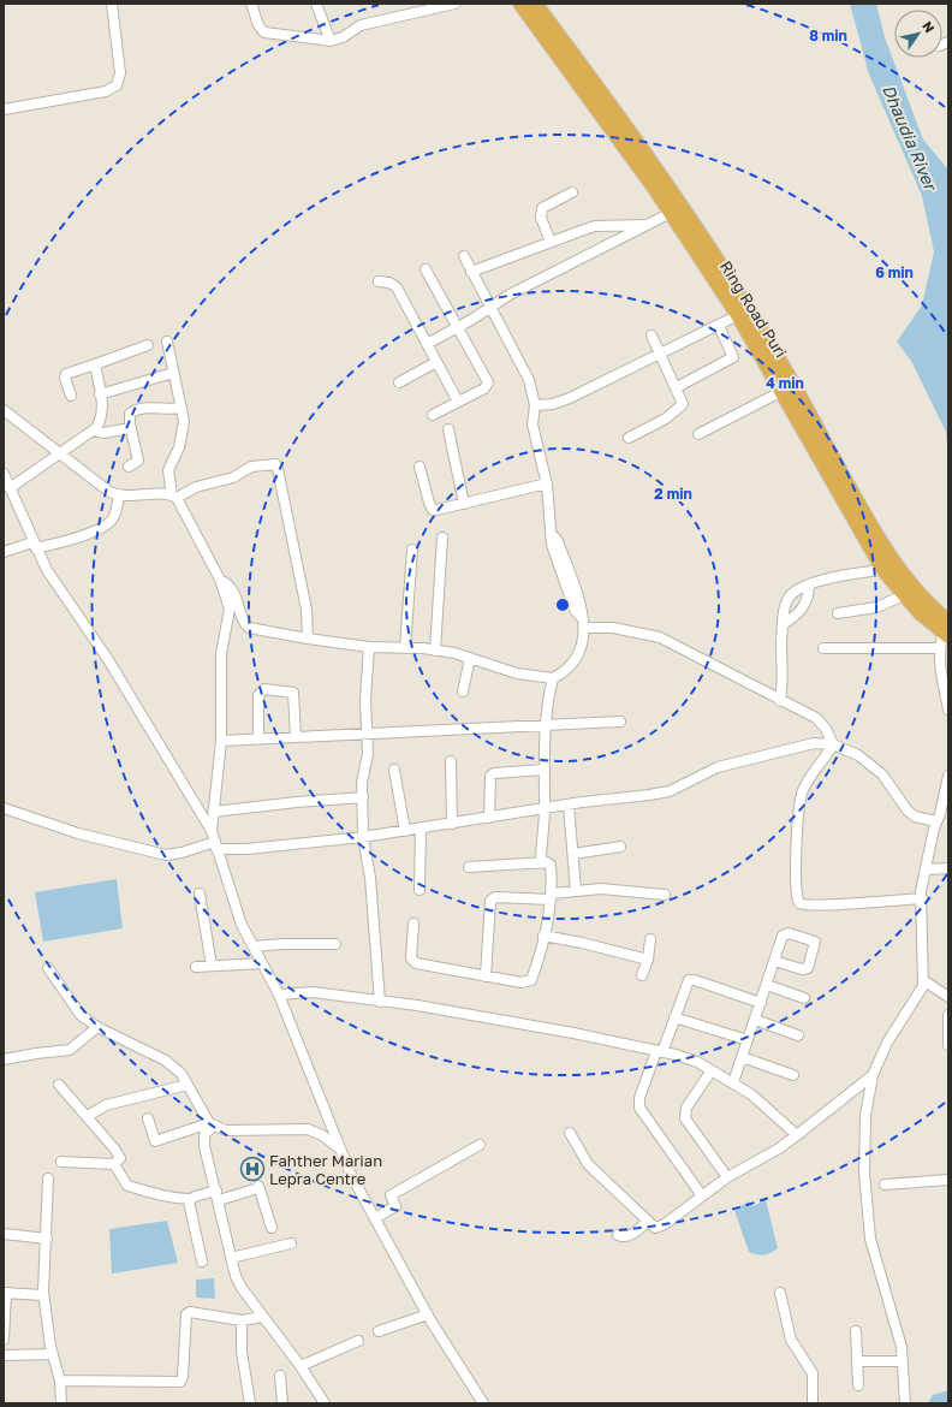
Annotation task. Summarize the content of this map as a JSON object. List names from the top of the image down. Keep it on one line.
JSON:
{"streets":{"highway":["Ring Road Puri"]},"water":["Dhaudia River"],"places":{"hospital":["Fahther Marian Lepra Centre"]},"north":"top right","rings":["8 min","6 min","4 min","2 min"]}
